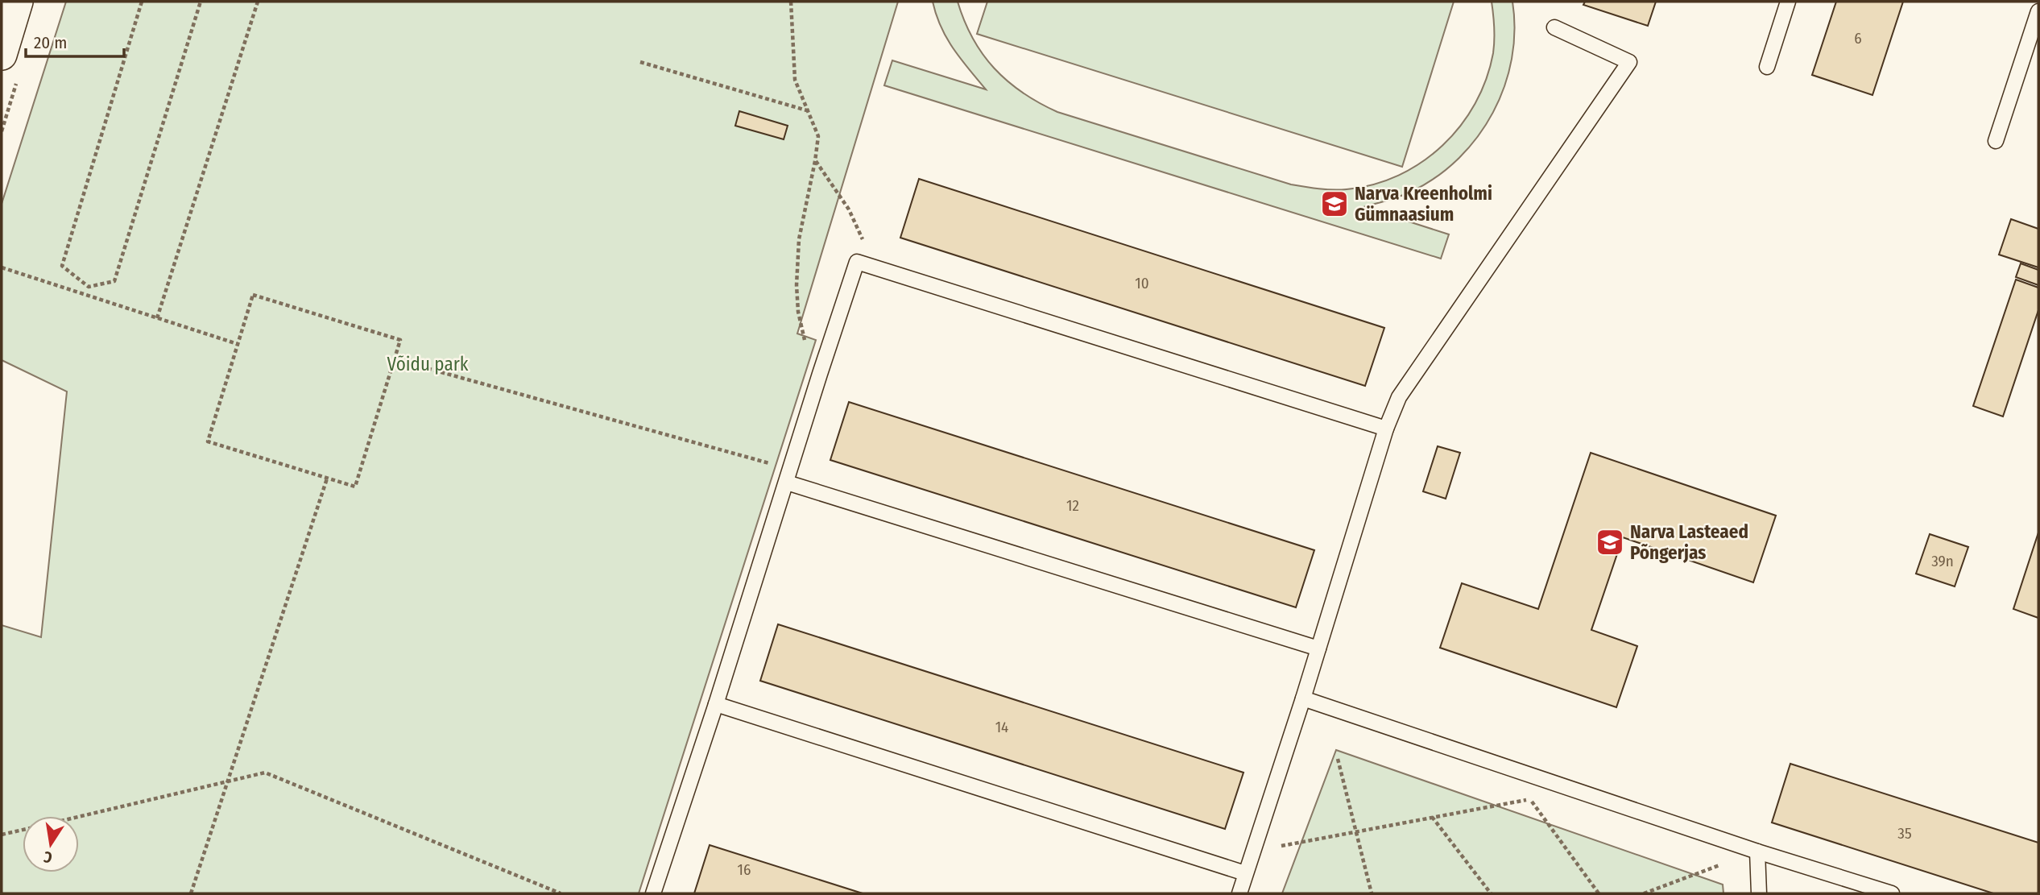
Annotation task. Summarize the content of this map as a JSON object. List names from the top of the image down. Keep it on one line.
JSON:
{"parks":["Võidu park"],"places":{"school or university":["Narva Kreenholmi Gümnaasium","Narva Lasteaed Põngerjas"]},"house_numbers":["6","10","12","39n","14","35","16"],"scale_bar":"20 m","north":"bottom"}
